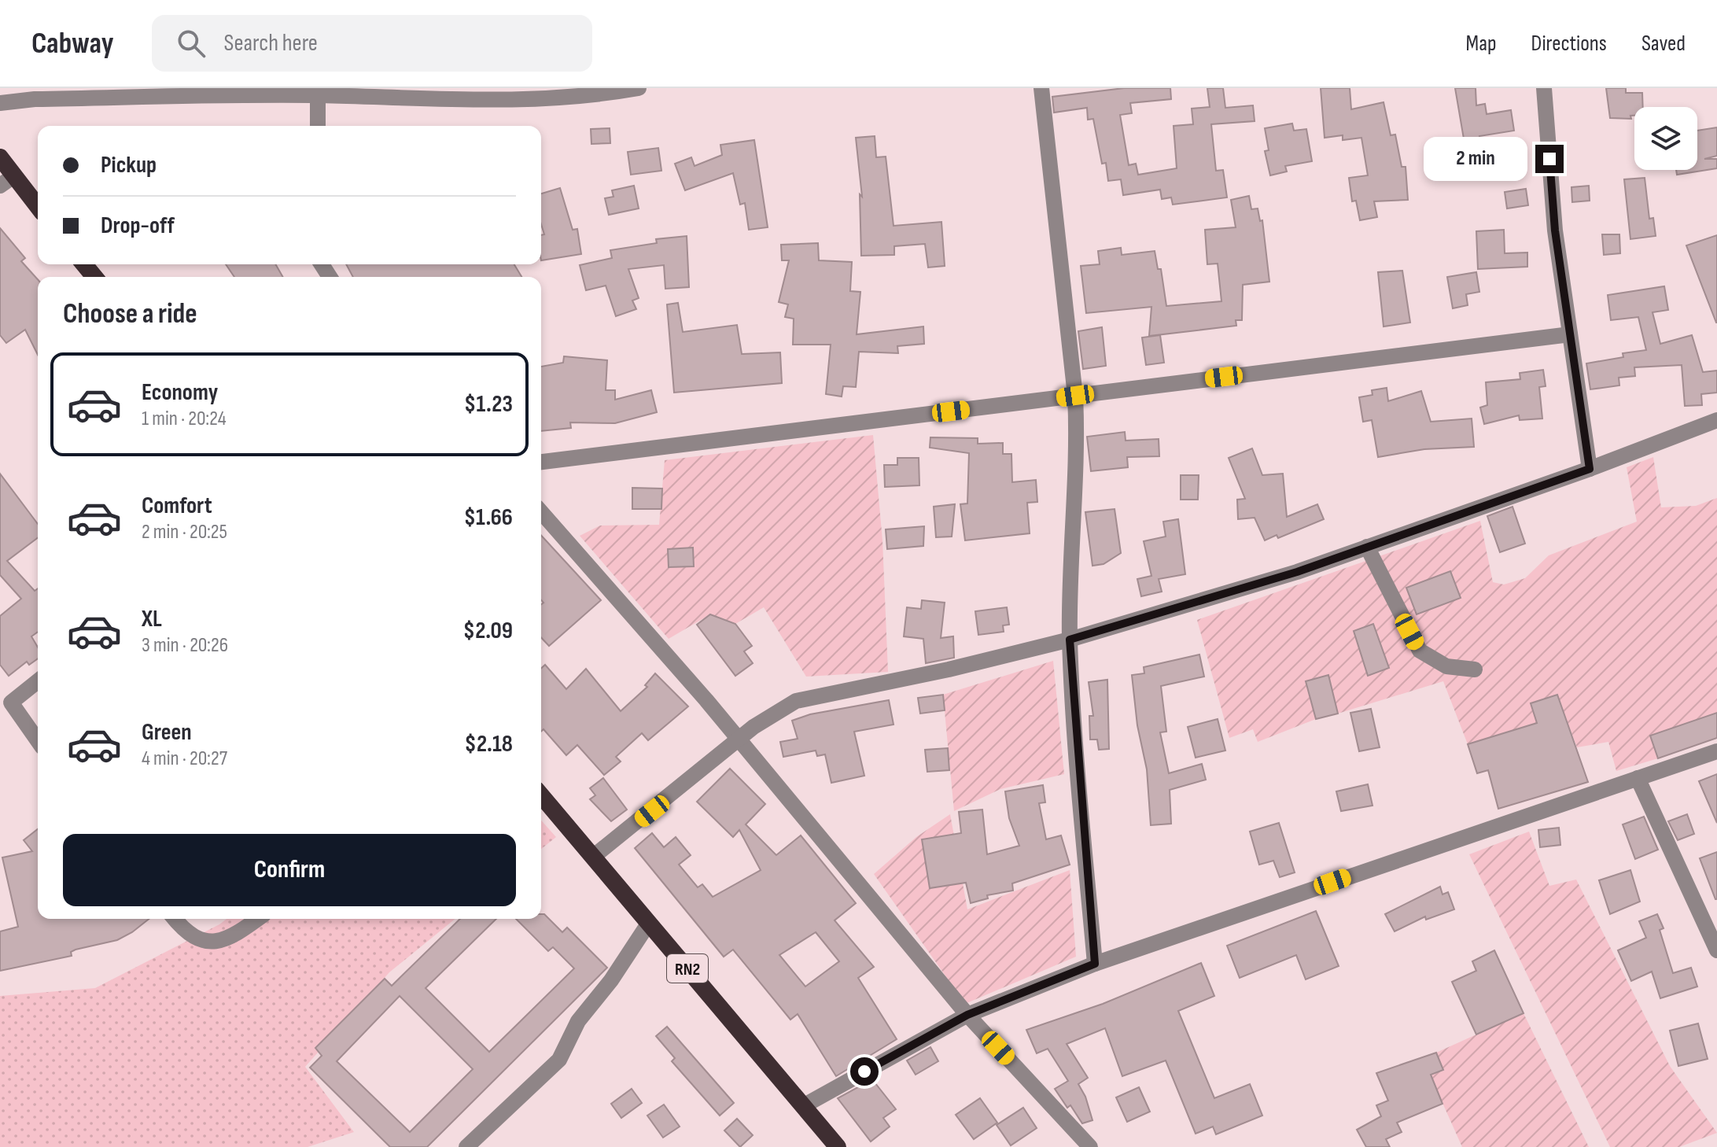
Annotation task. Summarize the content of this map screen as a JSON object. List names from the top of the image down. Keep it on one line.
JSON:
{"streets":{"highway":["RN2"]},"page":{"header":"Cabway","search":"Search here","nav":["Map","Directions","Saved"],"banner":["Pickup","Drop-off"],"bubble":"2 min","heading":"Choose a ride","list":[{"name":"Economy","note":"1 min · 20:24","value":"$1.23"},{"name":"Comfort","note":"2 min · 20:25","value":"$1.66"},{"name":"XL","note":"3 min · 20:26","value":"$2.09"},{"name":"Green","note":"4 min · 20:27","value":"$2.18"}],"buttons":"Confirm"}}
